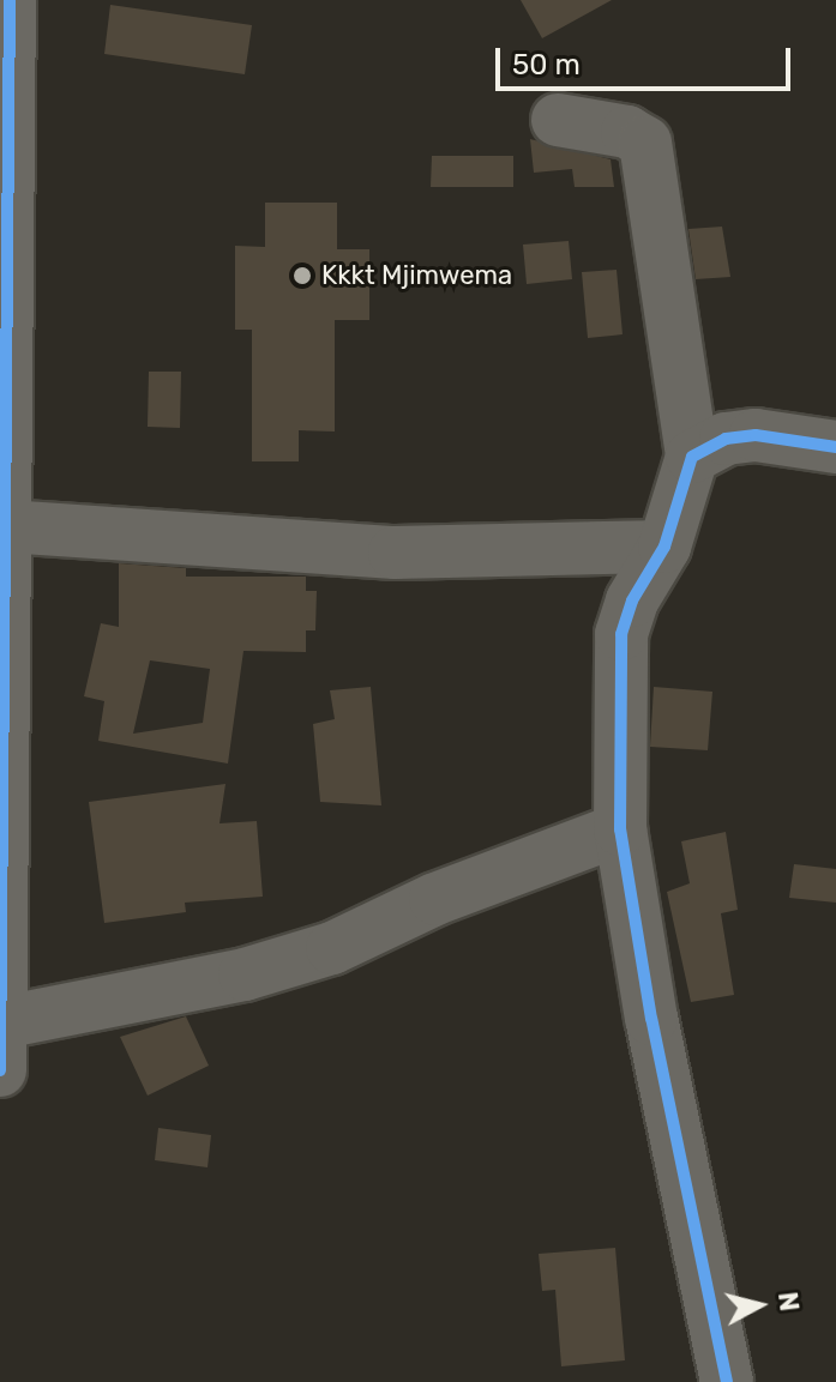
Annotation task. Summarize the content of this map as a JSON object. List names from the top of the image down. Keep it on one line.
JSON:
{"places":["Kkkt Mjimwema"],"scale_bar":"50 m","north":"right"}
